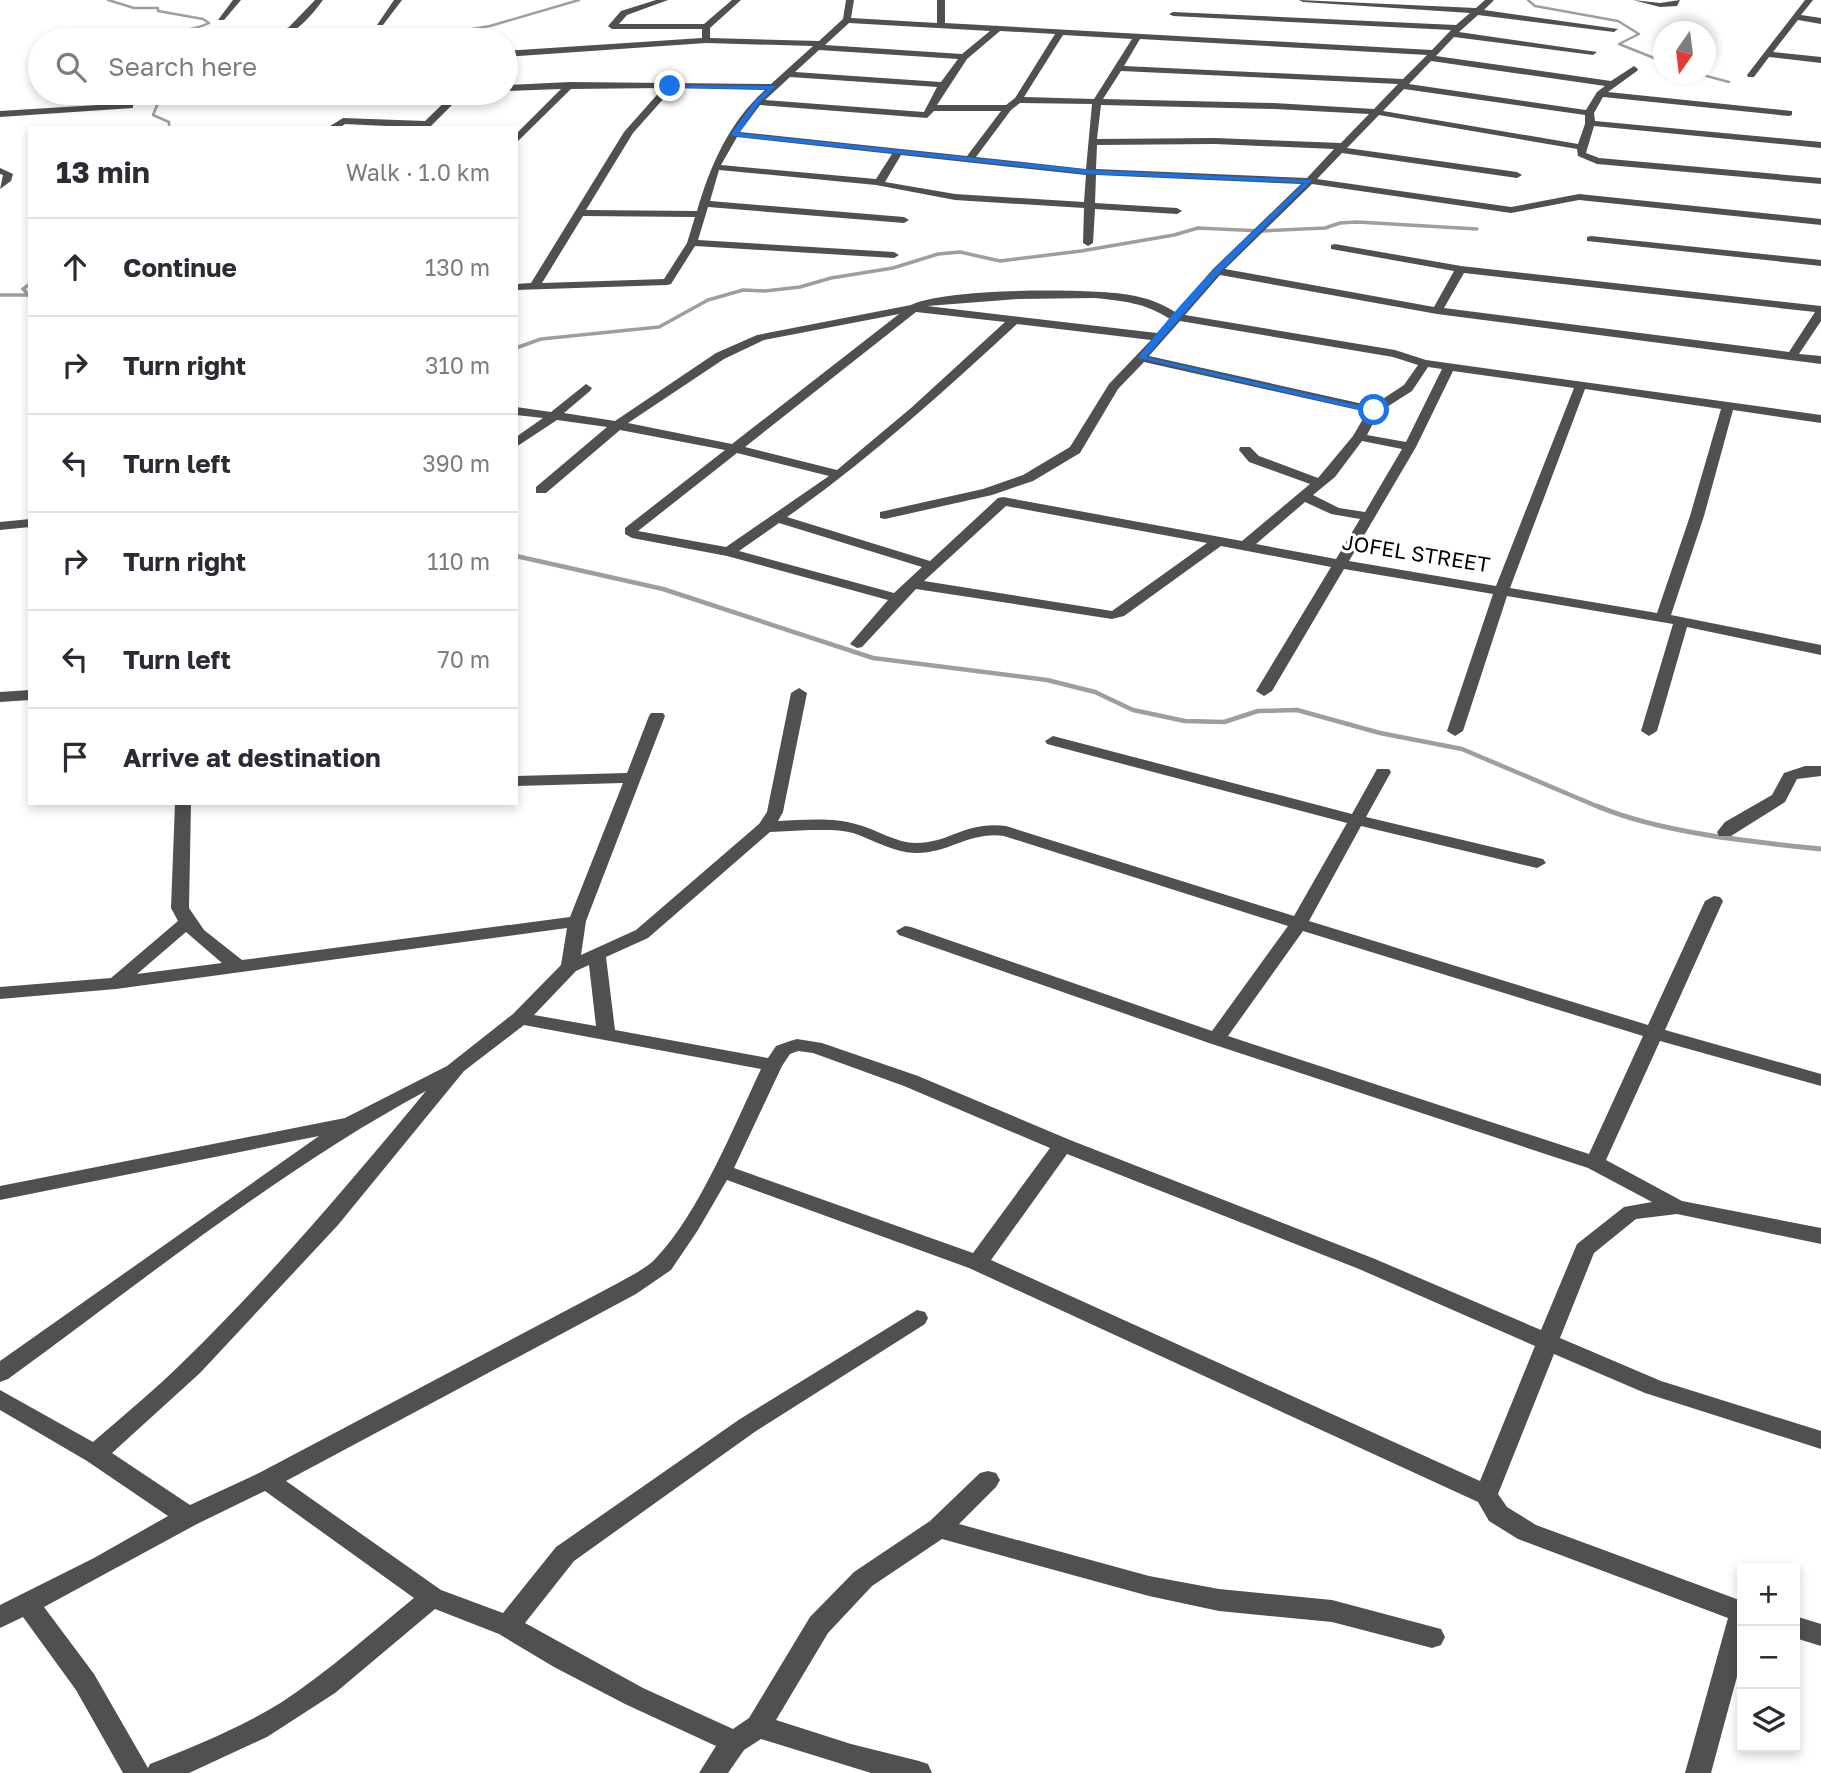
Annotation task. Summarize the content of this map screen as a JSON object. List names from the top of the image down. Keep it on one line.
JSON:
{"streets":{"street":["JOFEL STREET"]},"north":"bottom","page":{"search":"Search here","heading":["13 min","Walk · 1.0 km"],"list":[["Continue","130 m"],["Turn right","310 m"],["Turn left","390 m"],["Turn right","110 m"],["Turn left","70 m"],"Arrive at destination"],"map_buttons":["+","−"]}}
